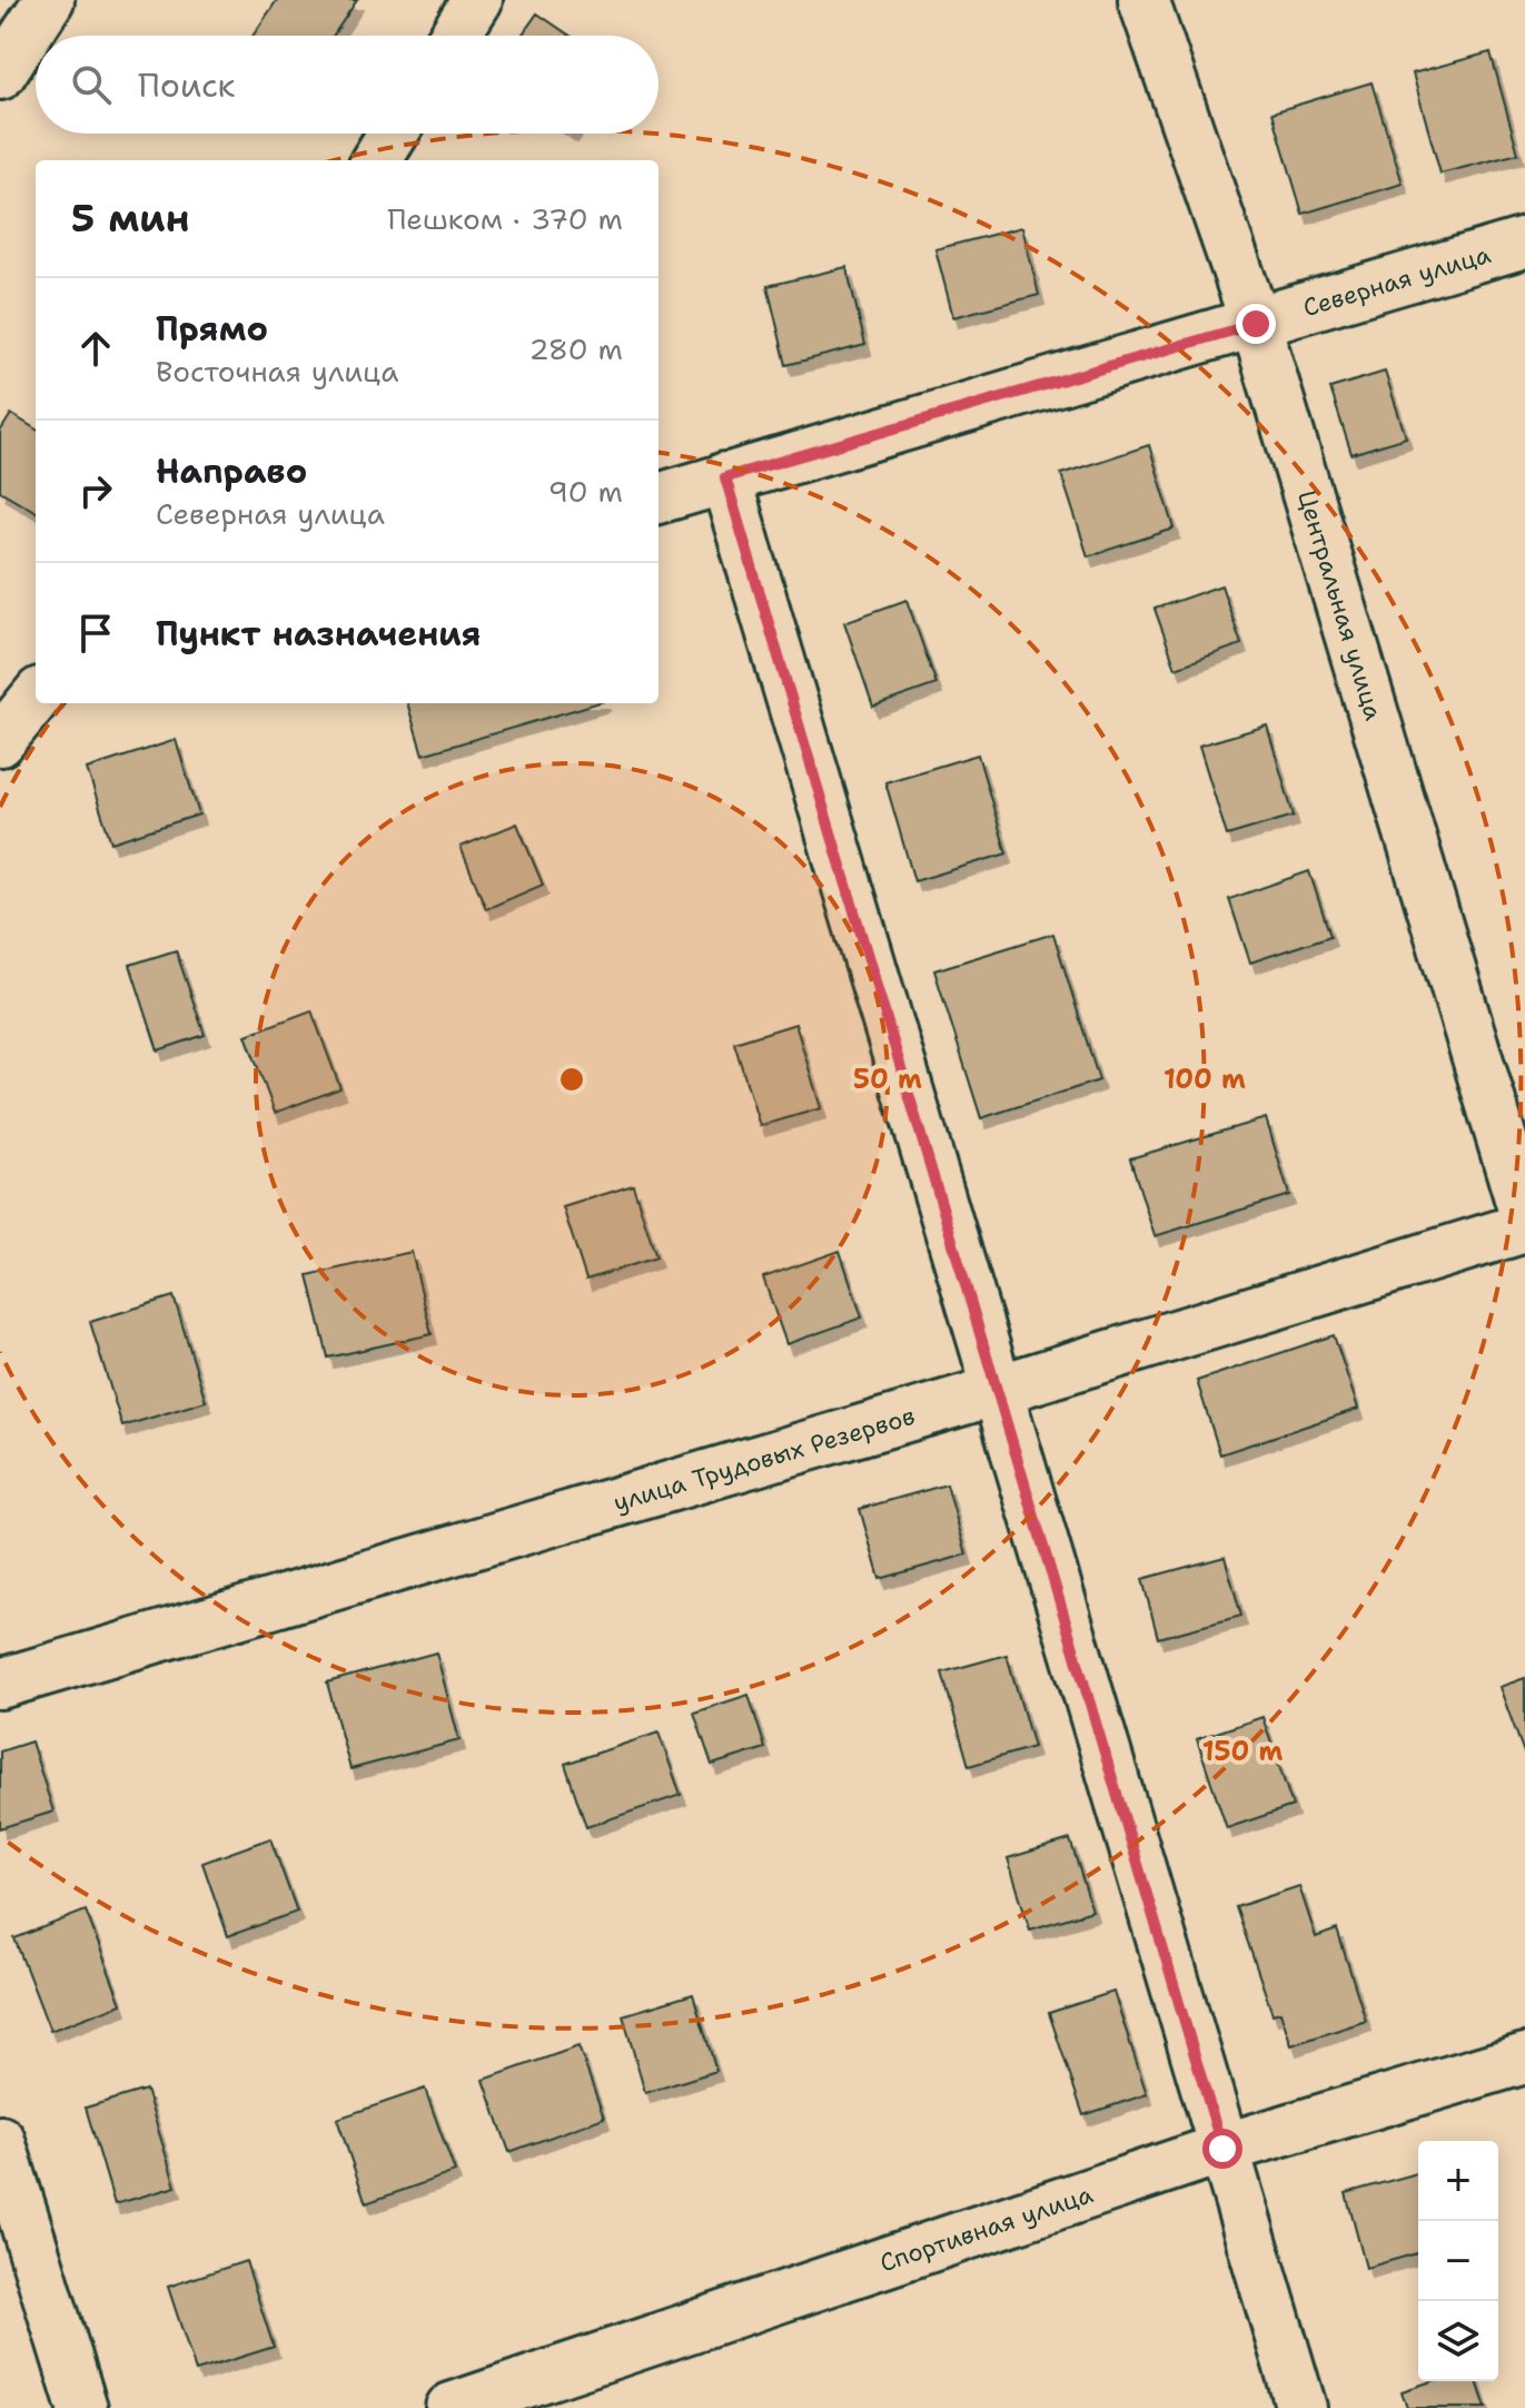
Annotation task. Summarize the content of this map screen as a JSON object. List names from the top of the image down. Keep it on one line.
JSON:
{"streets":{"street":["Северная улица","Центральная улица","улица Трудовых Резервов","Спортивная улица"]},"crossings":[["Северная улица","Центральная улица"]],"page":{"search":"Поиск","heading":["5 мин","Пешком · 370 m"],"list":[["Прямо","Восточная улица","280 m"],["Направо","Северная улица","90 m"],"Пункт назначения"],"map_buttons":["+","−"]},"rings":["50 m","100 m","150 m"]}
